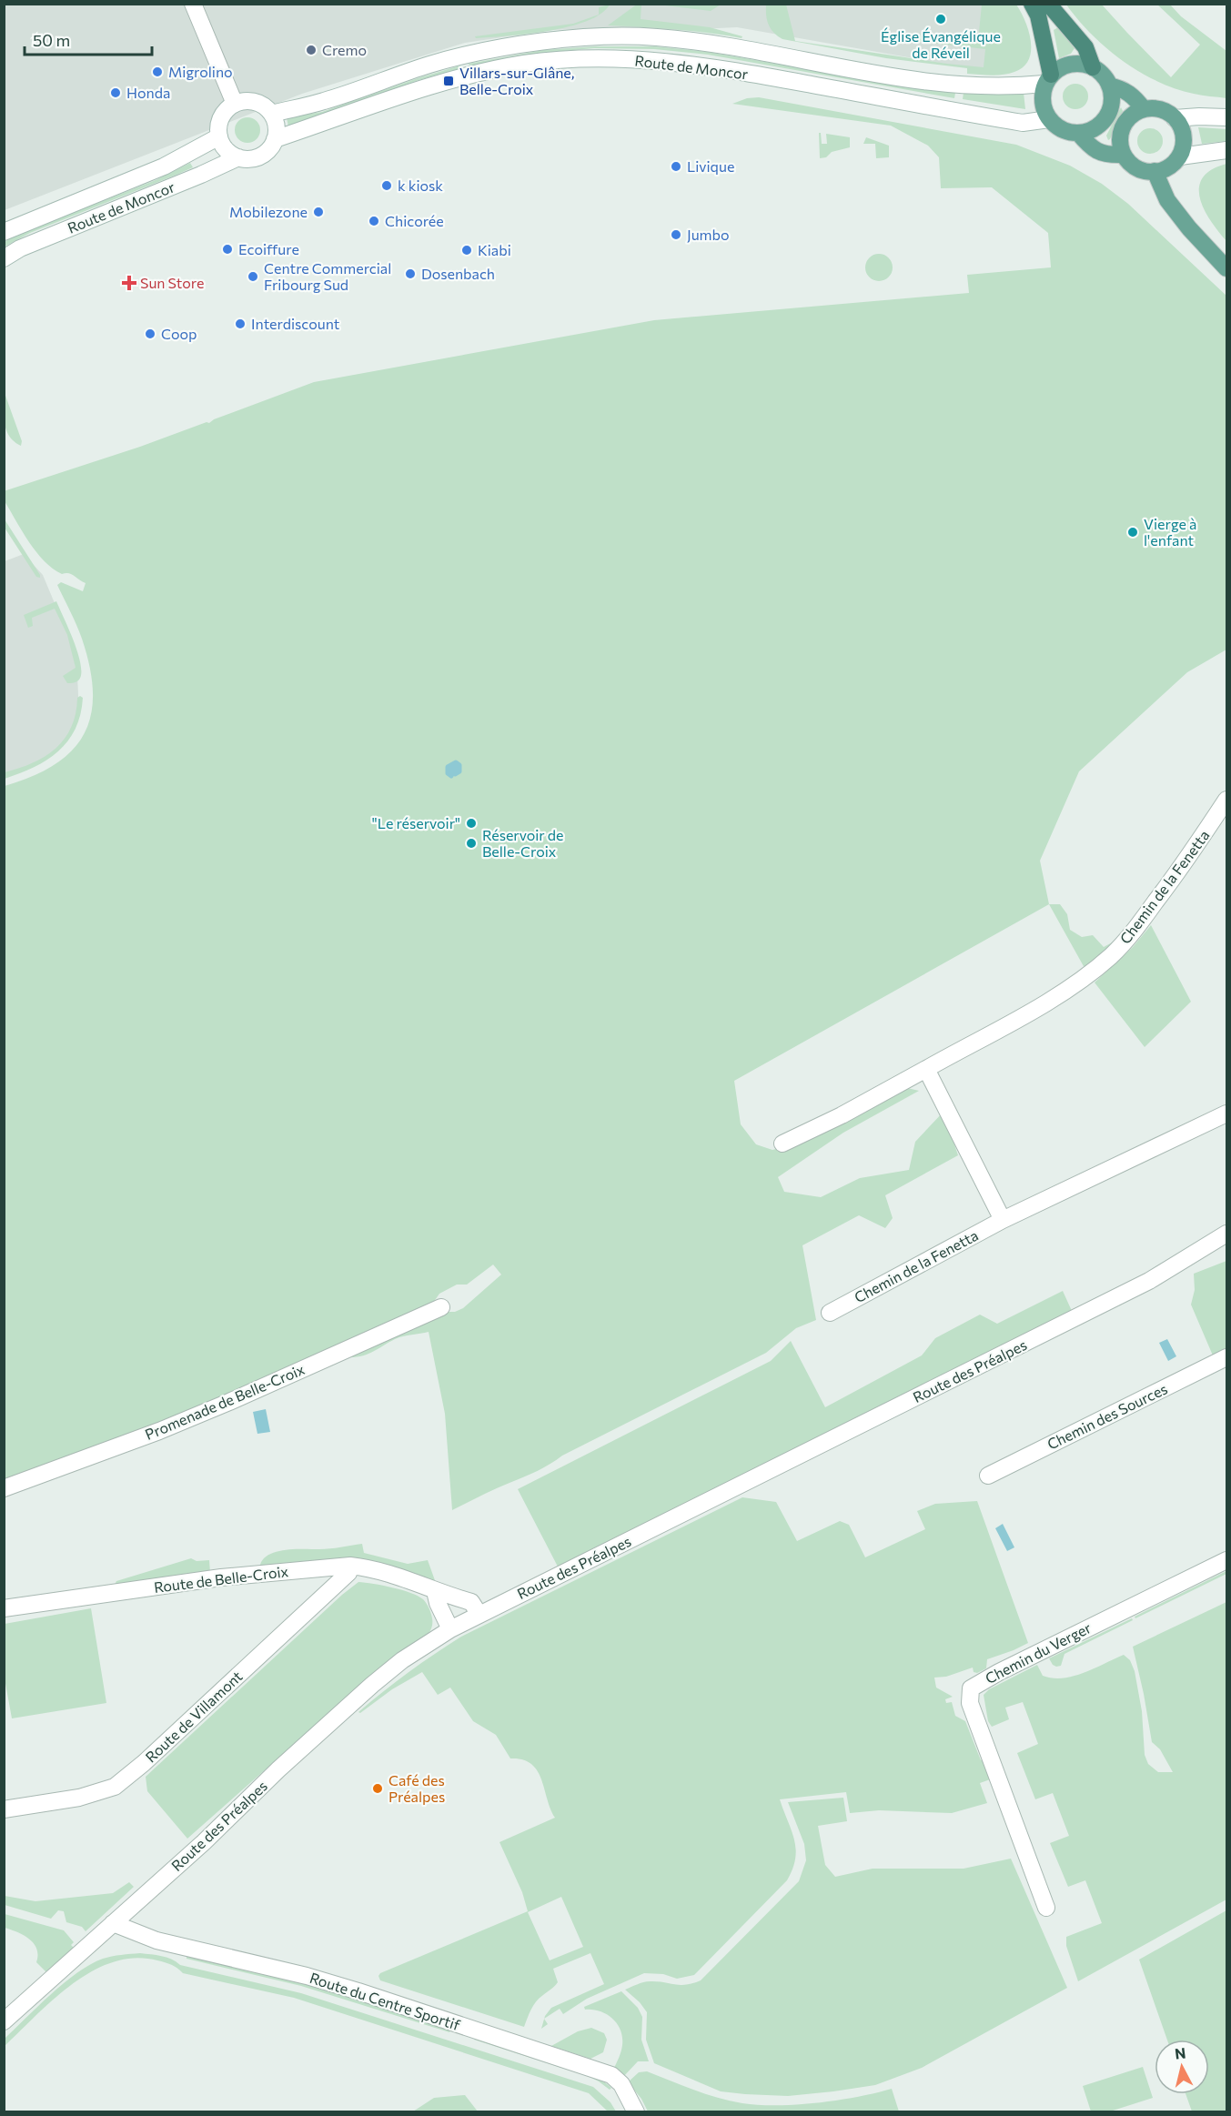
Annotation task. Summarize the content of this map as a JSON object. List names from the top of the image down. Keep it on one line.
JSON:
{"streets":{"street":["Route de Moncor","Chemin de la Fenetta","Route des Préalpes","Promenade de Belle-Croix","Chemin des Sources","Route de Belle-Croix","Chemin du Verger","Route de Villamont","Route du Centre Sportif"]},"crossings":[["Route des Préalpes","Route de Belle-Croix"],["Route des Préalpes","Route du Centre Sportif"],["Route de Belle-Croix","Route de Villamont"]],"places":{"other":["Église Évangélique de Réveil","Cremo","Migrolino","Honda","Livique","k kiosk","Mobilezone","Chicorée","Jumbo","Ecoiffure","Kiabi","Dosenbach","Centre Commercial Fribourg Sud","Interdiscount","Coop","Vierge à l'enfant","\"Le réservoir\"","Réservoir de Belle-Croix","Café des Préalpes"],"transit":["Villars-sur-Glâne, Belle-Croix"],"health":["Sun Store"]},"scale_bar":"50 m","north":"top"}
